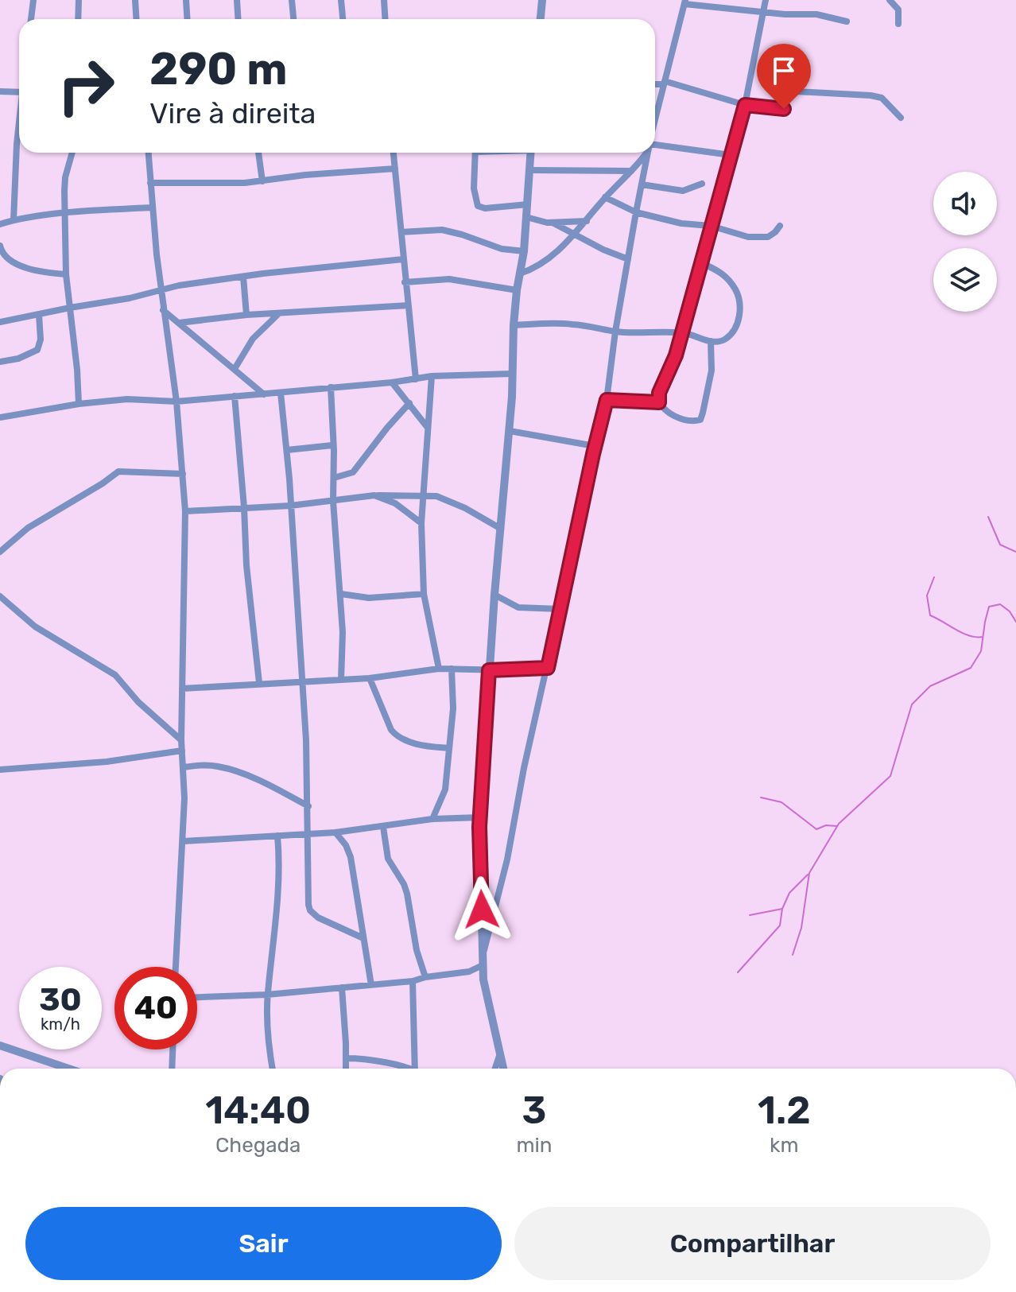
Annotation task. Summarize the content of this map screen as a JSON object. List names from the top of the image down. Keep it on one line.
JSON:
{"page":{"turn":["290 m","Vire à direita"],"speed":"30 km/h","limit":"40","eta":["14:40","Chegada","3","min","1.2","km"],"buttons":["Sair","Compartilhar"]}}
